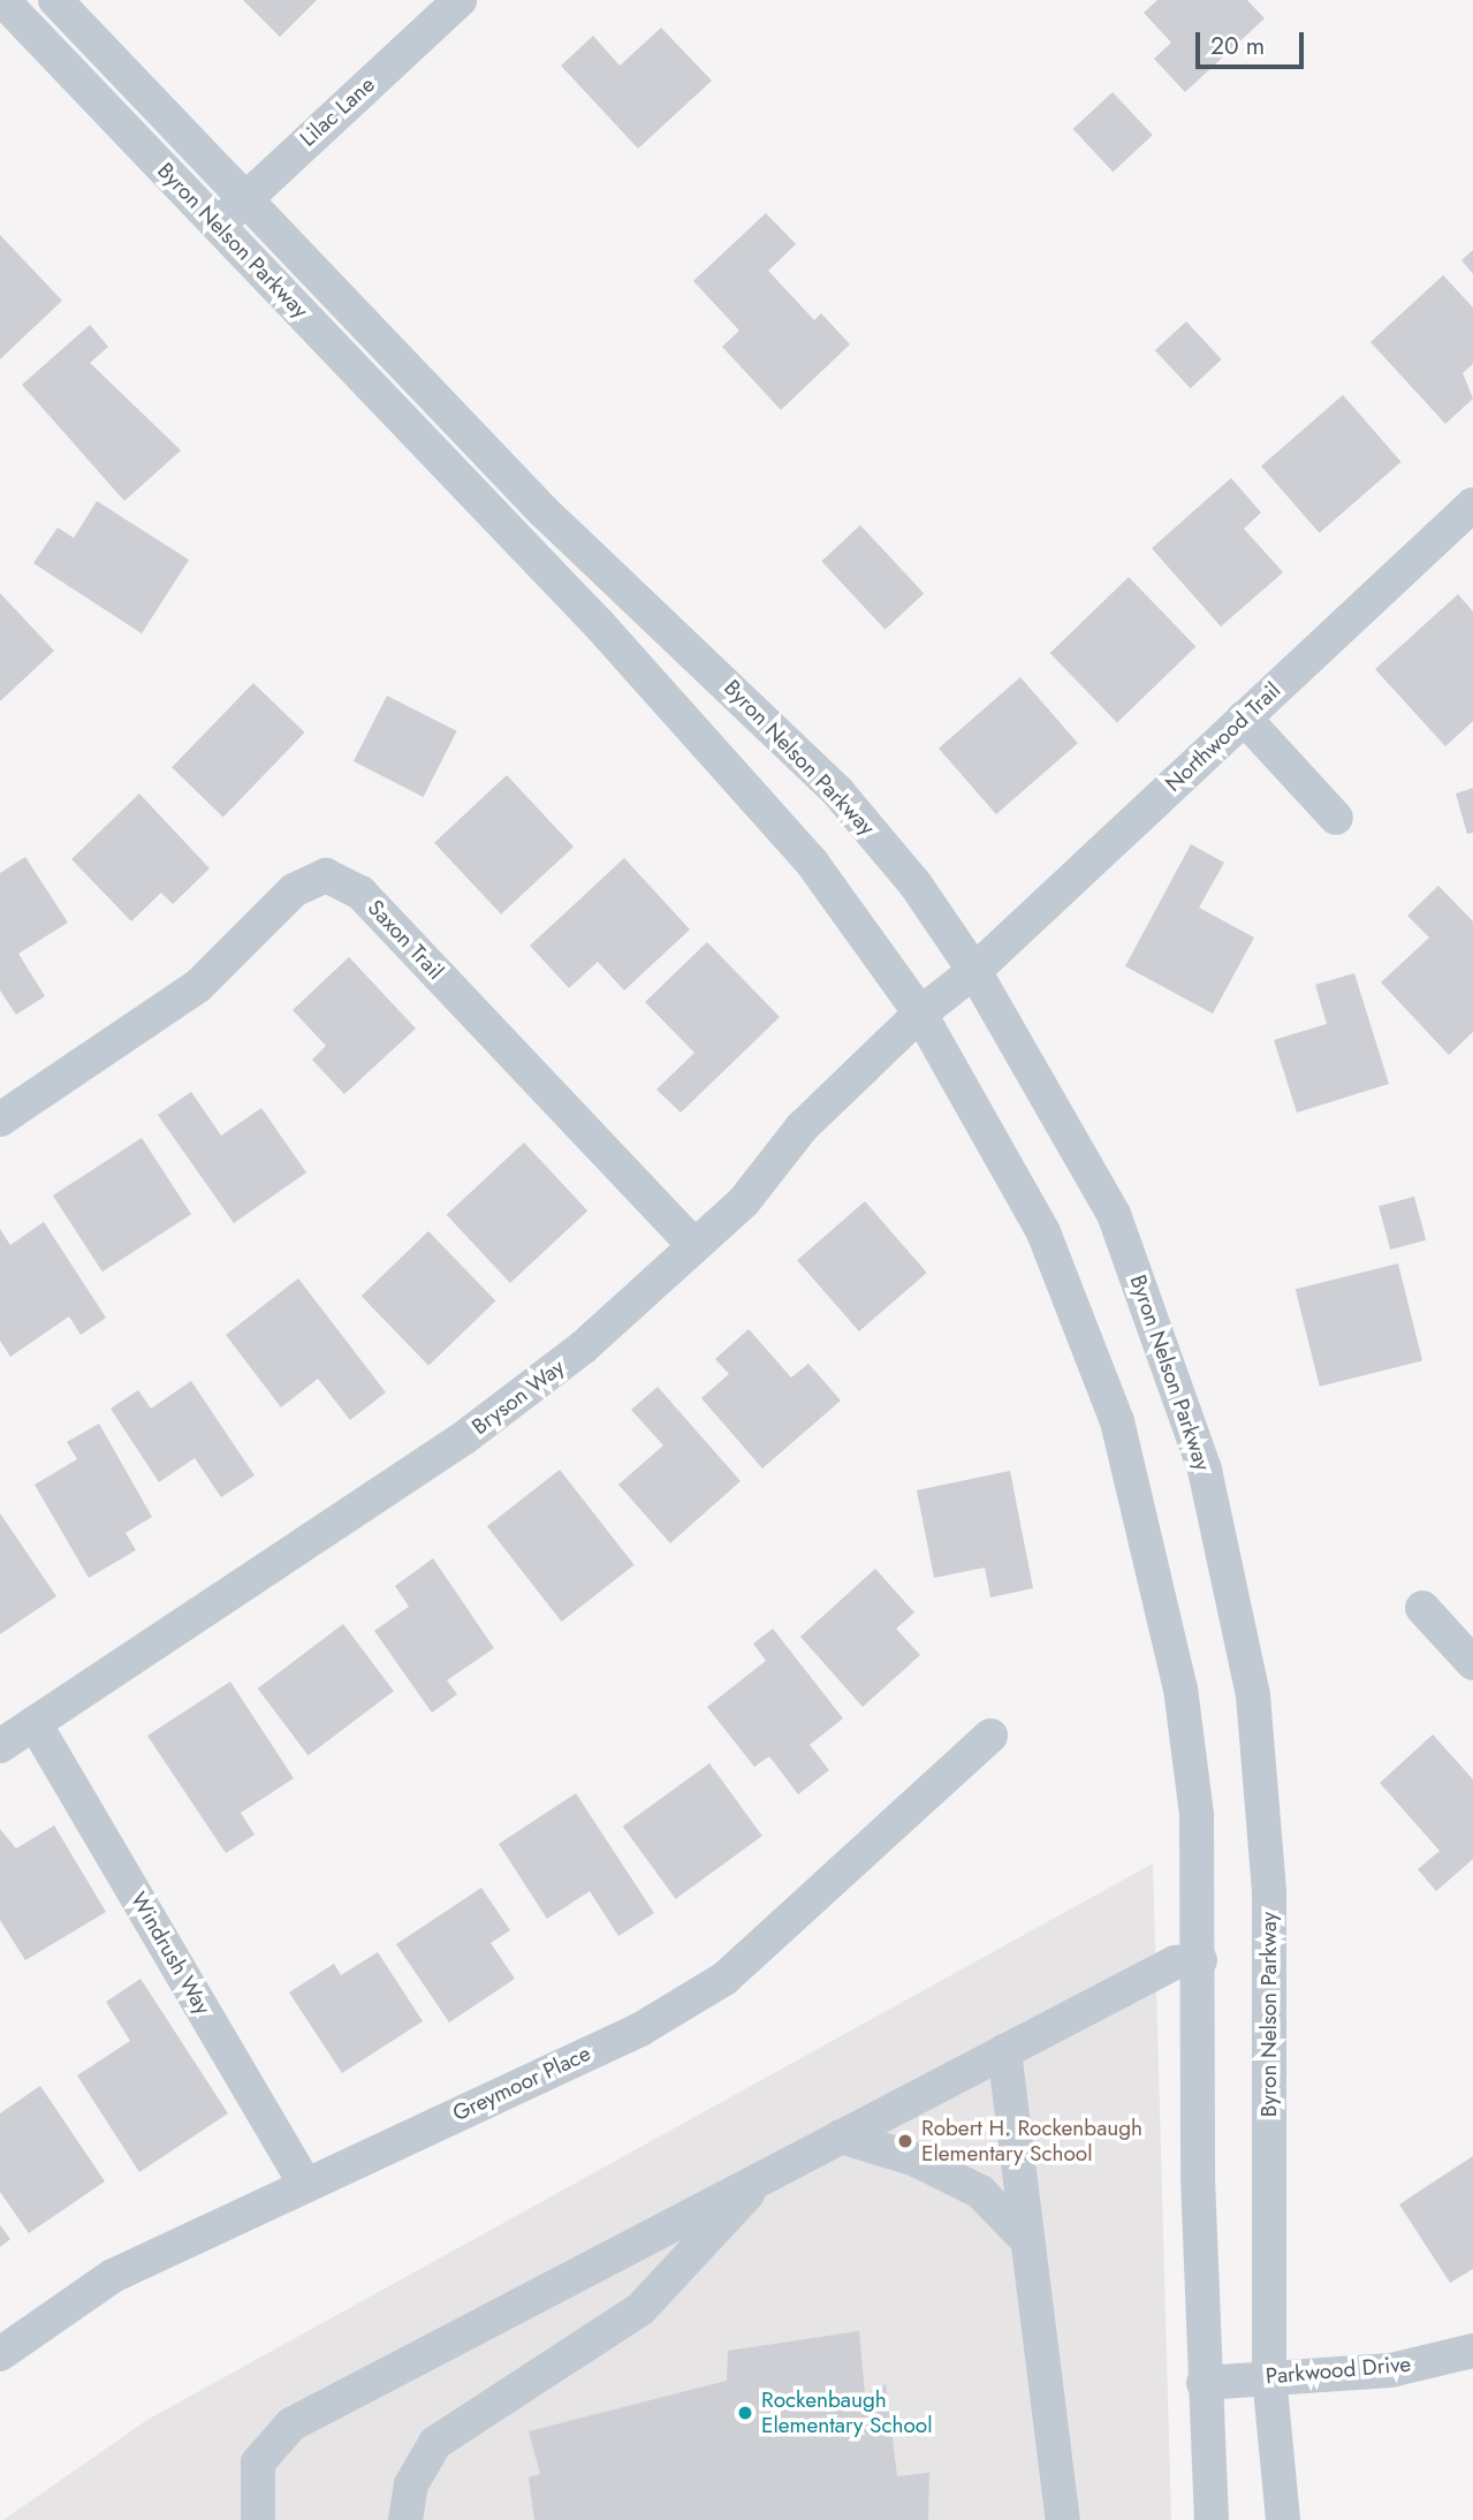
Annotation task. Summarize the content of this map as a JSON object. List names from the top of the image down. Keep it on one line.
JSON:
{"streets":{"street":["Lilac Lane","Byron Nelson Parkway","Northwood Trail","Saxon Trail","Bryson Way","Windrush Way","Greymoor Place","Parkwood Drive"]},"crossings":[["Lilac Lane","Byron Nelson Parkway"],["Byron Nelson Parkway","Northwood Trail"],["Byron Nelson Parkway","Bryson Way"],["Byron Nelson Parkway","Parkwood Drive"],["Northwood Trail","Bryson Way"],["Saxon Trail","Bryson Way"],["Bryson Way","Windrush Way"],["Windrush Way","Greymoor Place"]],"places":["Robert H. Rockenbaugh Elementary School","Rockenbaugh Elementary School"],"scale_bar":"20 m"}
